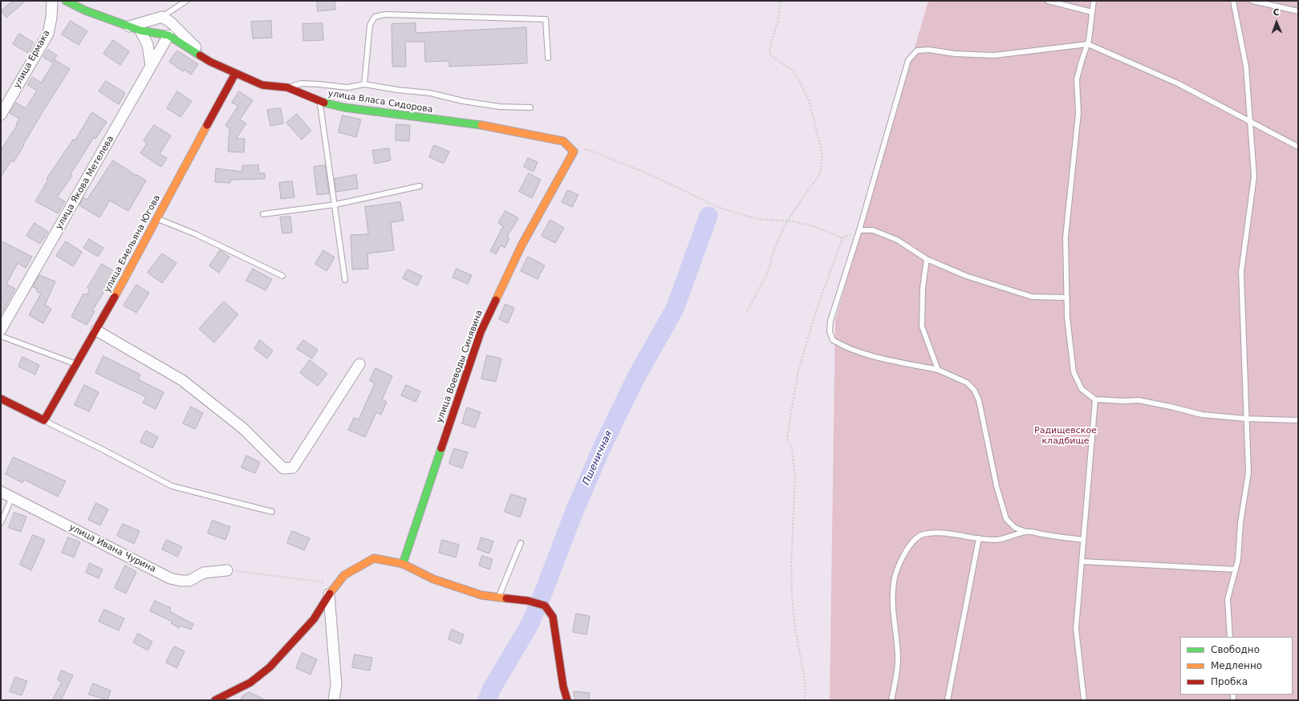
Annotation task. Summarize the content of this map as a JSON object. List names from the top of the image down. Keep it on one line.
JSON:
{"streets":{"street":["улица Ермака","улица Власа Сидорова","улица Якова Метелева","улица Емельяна Югова","улица Воеводы Синявина","улица Ивана Чурина"]},"crossings":[["улица Власа Сидорова","улица Якова Метелева"],["улица Власа Сидорова","улица Емельяна Югова"],["улица Власа Сидорова","улица Воеводы Синявина"]],"water":["Пшеничная"],"parks":["Радищевское кладбище"],"legend":["Свободно","Медленно","Пробка"],"north":"top"}
